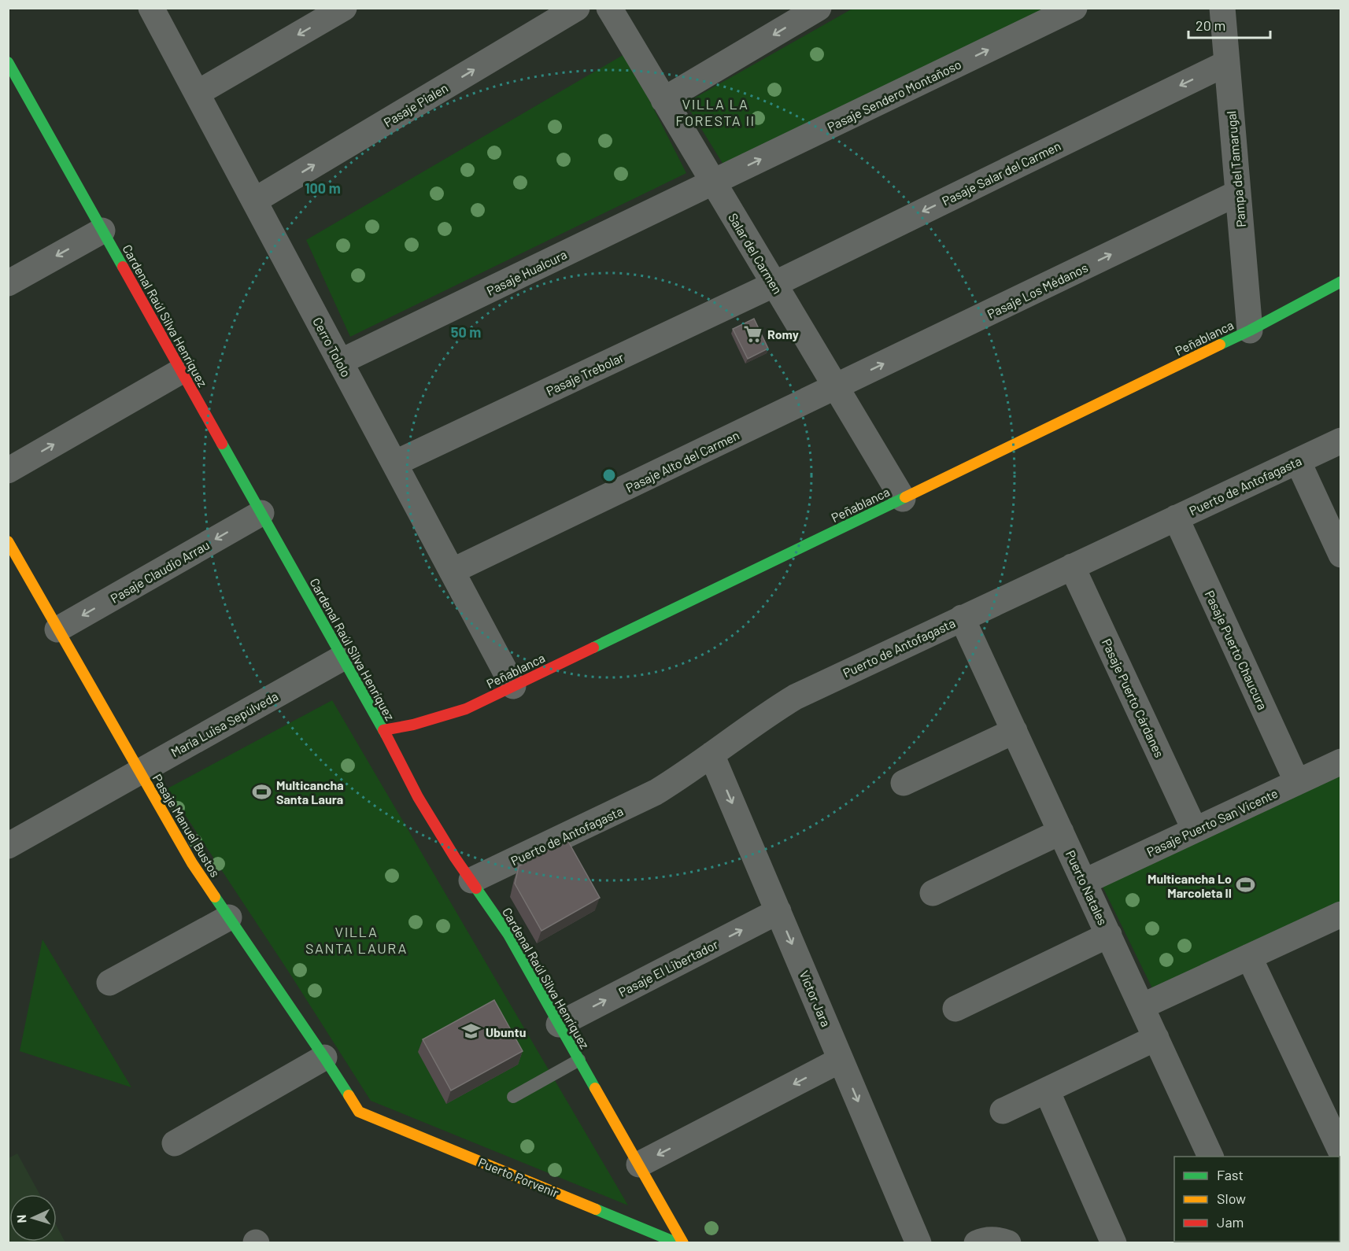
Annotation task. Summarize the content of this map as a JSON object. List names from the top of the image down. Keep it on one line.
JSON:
{"streets":{"street":["Pasaje Sendero Montañoso","Pasaje Pialen","Pampa del Tamarugal","Pasaje Salar del Carmen","Salar del Carmen","Pasaje Hualcura","Pasaje Los Médanos","Cardenal Raúl Silva Henríquez","Peñablanca","Cerro Tololo","Pasaje Trebolar","Pasaje Alto del Carmen","Puerto de Antofagasta","Pasaje Claudio Arrau","Pasaje Puerto Chaucura","Pasaje Puerto Cárdanes","María Luisa Sepúlveda","Pasaje Puerto San Vicente","Pasaje Manuel Bustos","Puerto Natales","Pasaje El Libertador","Víctor Jara","Puerto Porvenir"]},"crossings":[["Pasaje Sendero Montañoso","Salar del Carmen"],["Pasaje Sendero Montañoso","Pasaje Hualcura"],["Pasaje Pialen","Cerro Tololo"],["Pampa del Tamarugal","Pasaje Salar del Carmen"],["Pampa del Tamarugal","Pasaje Los Médanos"],["Pampa del Tamarugal","Peñablanca"],["Pasaje Salar del Carmen","Salar del Carmen"],["Pasaje Salar del Carmen","Pasaje Trebolar"],["Salar del Carmen","Pasaje Hualcura"],["Salar del Carmen","Pasaje Los Médanos"],["Salar del Carmen","Peñablanca"],["Salar del Carmen","Pasaje Trebolar"],["Salar del Carmen","Pasaje Alto del Carmen"],["Pasaje Hualcura","Cerro Tololo"],["Pasaje Los Médanos","Pasaje Alto del Carmen"],["Cardenal Raúl Silva Henríquez","Peñablanca"],["Cardenal Raúl Silva Henríquez","Puerto de Antofagasta"],["Cardenal Raúl Silva Henríquez","Pasaje Claudio Arrau"],["Cardenal Raúl Silva Henríquez","María Luisa Sepúlveda"],["Cardenal Raúl Silva Henríquez","Pasaje El Libertador"],["Peñablanca","Cerro Tololo"],["Cerro Tololo","Pasaje Trebolar"],["Cerro Tololo","Pasaje Alto del Carmen"],["Puerto de Antofagasta","Pasaje Puerto Chaucura"],["Puerto de Antofagasta","Pasaje Puerto Cárdanes"],["Puerto de Antofagasta","Puerto Natales"],["Puerto de Antofagasta","Víctor Jara"],["Pasaje Claudio Arrau","Pasaje Manuel Bustos"],["Pasaje Puerto Chaucura","Pasaje Puerto San Vicente"],["Pasaje Puerto Cárdanes","Pasaje Puerto San Vicente"],["María Luisa Sepúlveda","Pasaje Manuel Bustos"],["Pasaje Puerto San Vicente","Puerto Natales"],["Pasaje Manuel Bustos","Puerto Porvenir"],["Pasaje El Libertador","Víctor Jara"]],"one_way":["Pasaje Los Médanos","Víctor Jara"],"districts":["VILLA LA FORESTA II","VILLA SANTA LAURA"],"places":{"supermarket":["Romy"],"sports":["Multicancha Santa Laura","Multicancha Lo Marcoleta II"],"school or university":["Ubuntu"]},"legend":["Fast","Slow","Jam"],"scale_bar":"20 m","north":"left","rings":["100 m","50 m"]}
